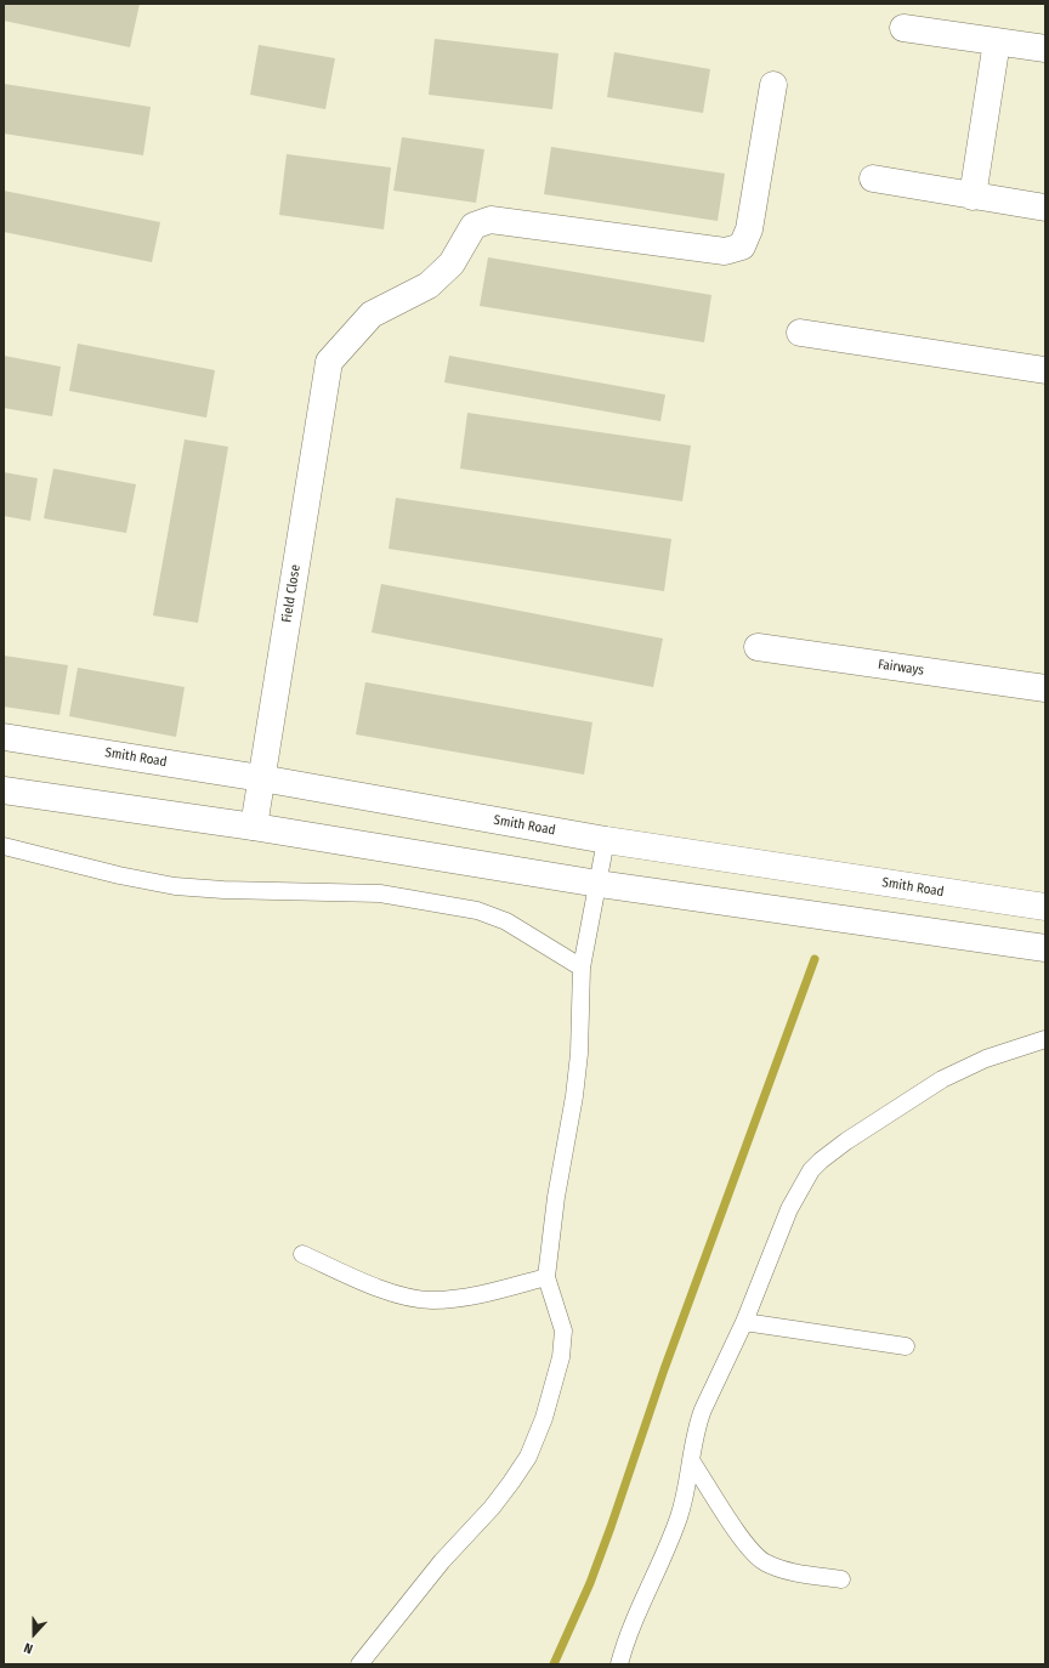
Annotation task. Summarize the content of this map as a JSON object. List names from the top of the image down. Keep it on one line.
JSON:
{"streets":{"street":["Field Close","Fairways","Smith Road"]},"crossings":[["Field Close","Smith Road"]],"north":"bottom"}
